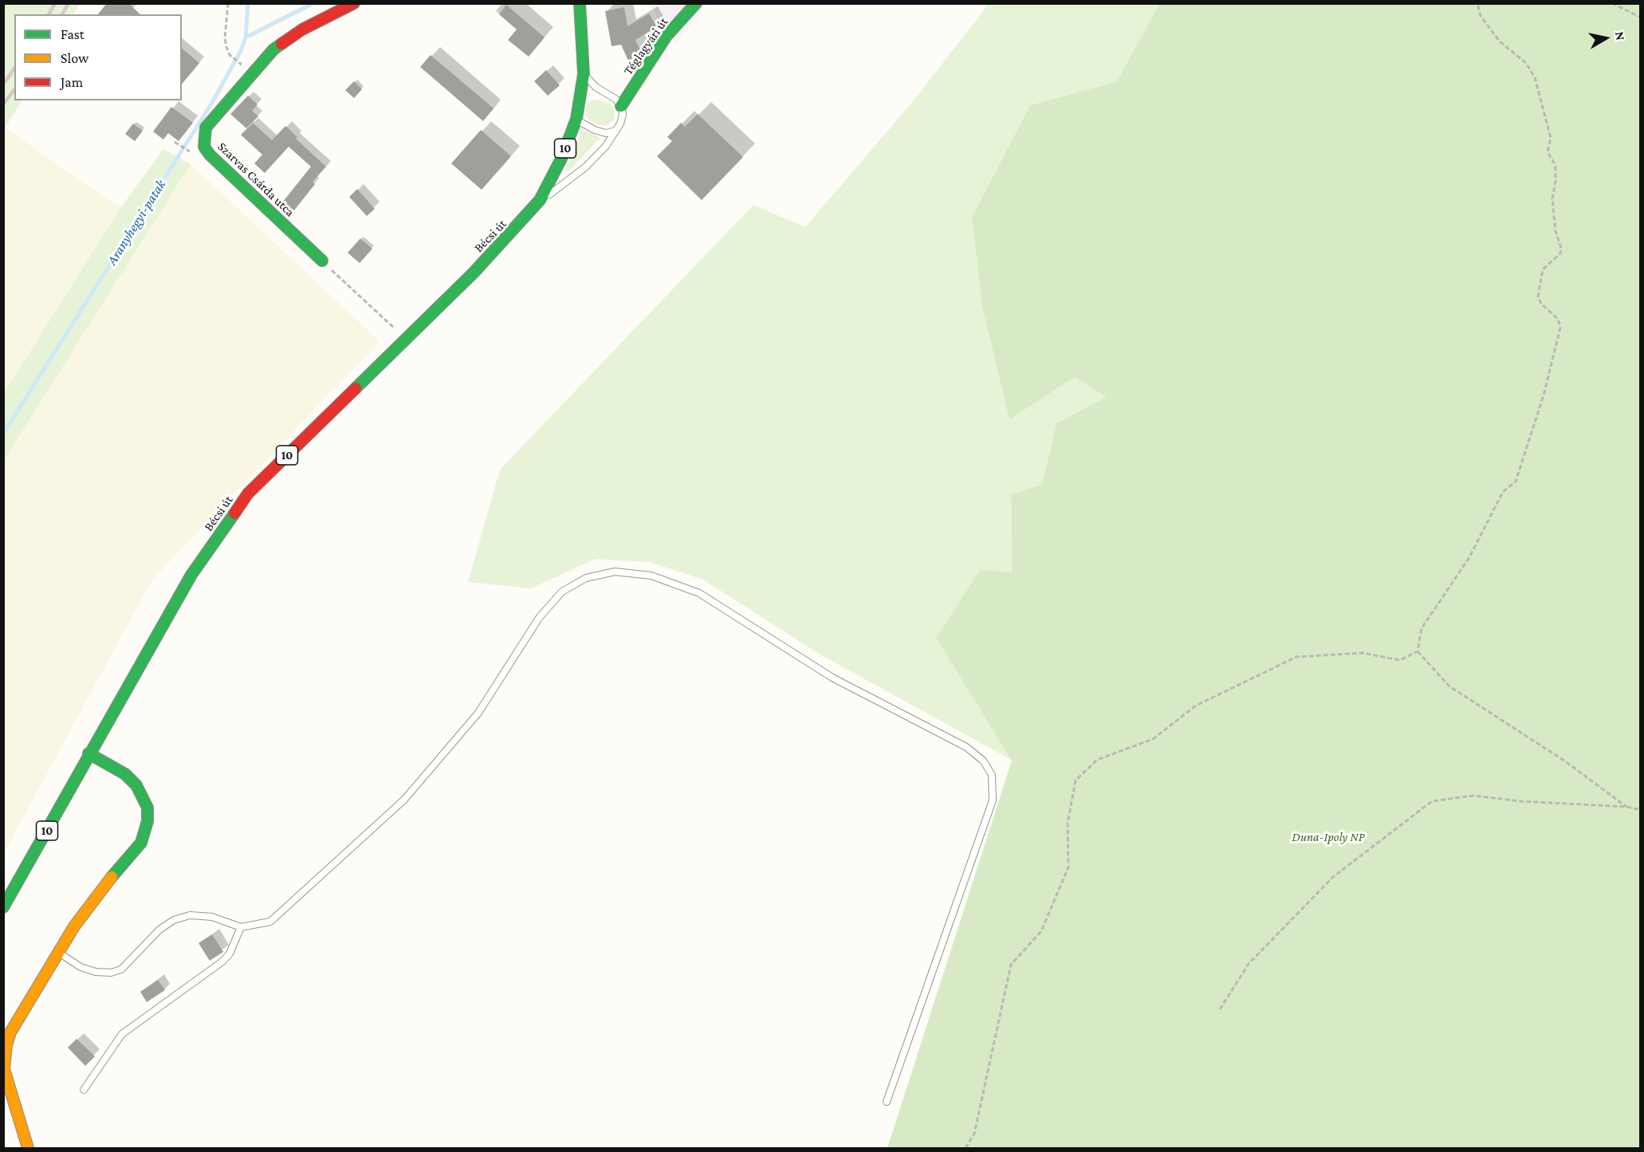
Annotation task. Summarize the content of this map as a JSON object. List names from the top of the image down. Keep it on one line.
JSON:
{"streets":{"main road":["Téglagyári út","10","Szarvas Csárda utca","Bécsi út"]},"crossings":[["Téglagyári út","10"],["10","Bécsi út"]],"water":["Aranyhegyi-patak"],"parks":["Duna-Ipoly NP"],"legend":["Fast","Slow","Jam"],"north":"right"}
